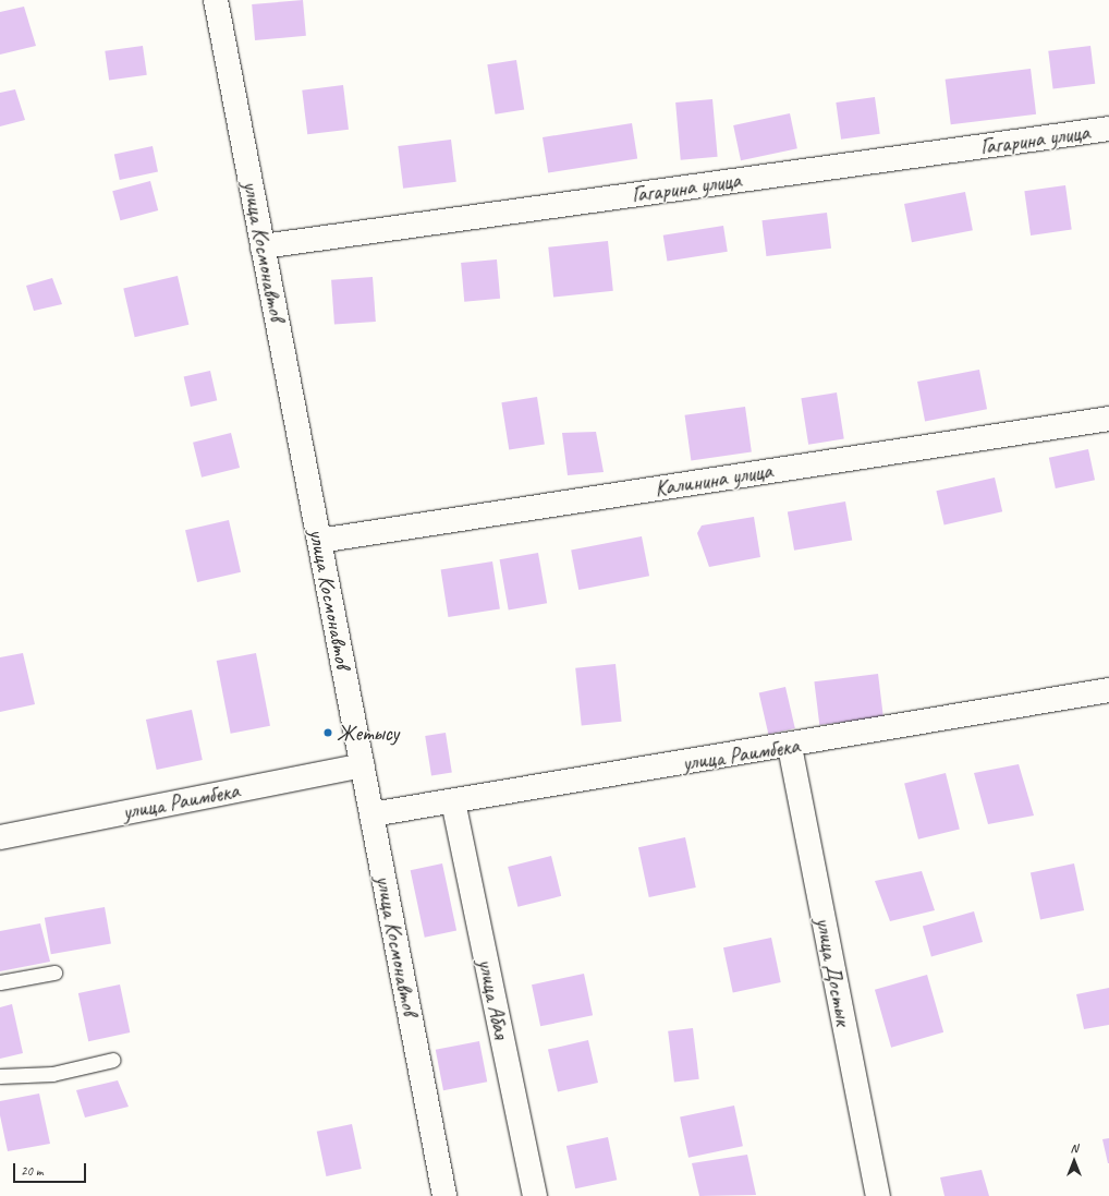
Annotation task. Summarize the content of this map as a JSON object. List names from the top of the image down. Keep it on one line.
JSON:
{"streets":{"street":["Гагарина улица","улица Космонавтов","Калинина улица","улица Раимбека","улица Достык","улица Абая"]},"crossings":[["Гагарина улица","улица Космонавтов"],["улица Космонавтов","Калинина улица"],["улица Космонавтов","улица Раимбека"],["улица Раимбека","улица Достык"],["улица Раимбека","улица Абая"]],"places":["Жетысу"],"scale_bar":"20 m","north":"top"}
